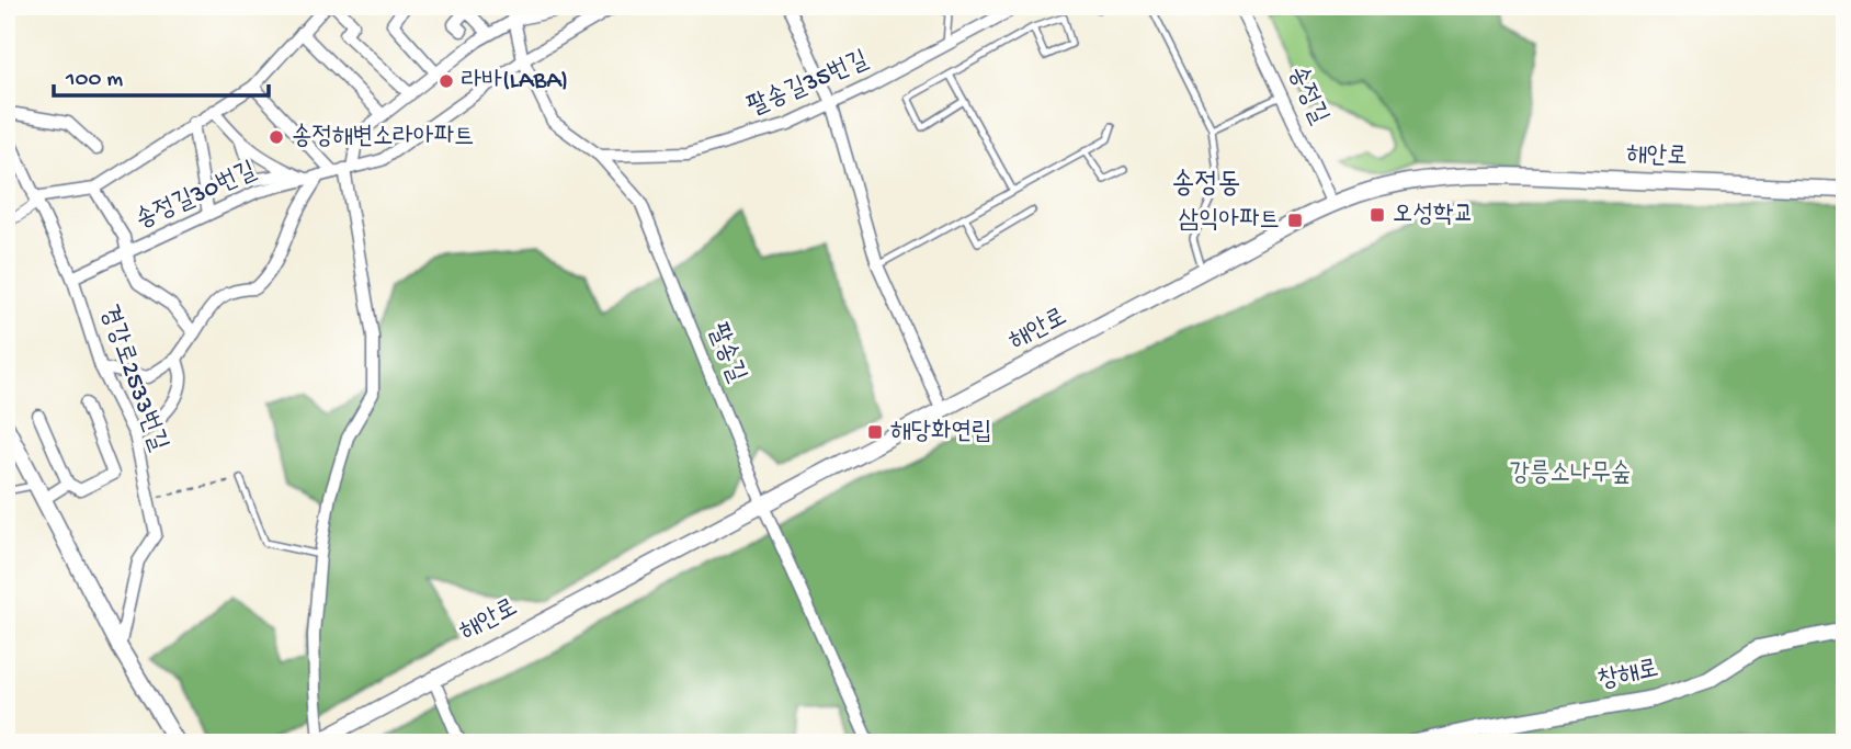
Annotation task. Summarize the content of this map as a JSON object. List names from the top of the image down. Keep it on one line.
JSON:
{"streets":{"street":["팔송길35번길","송정길","해안로","송정길30번길","팔송길","경강로2533번길","창해로"]},"crossings":[["팔송길35번길","팔송길"],["송정길","해안로"],["해안로","팔송길"],["송정길30번길","팔송길"],["송정길30번길","경강로2533번길"]],"districts":["송정동"],"parks":["강릉소나무숲"],"places":{"other":["라바(LABA)","송정해변소라아파트"],"transit":["오성학교","삼익아파트","해당화연립"]},"scale_bar":"100 m"}
